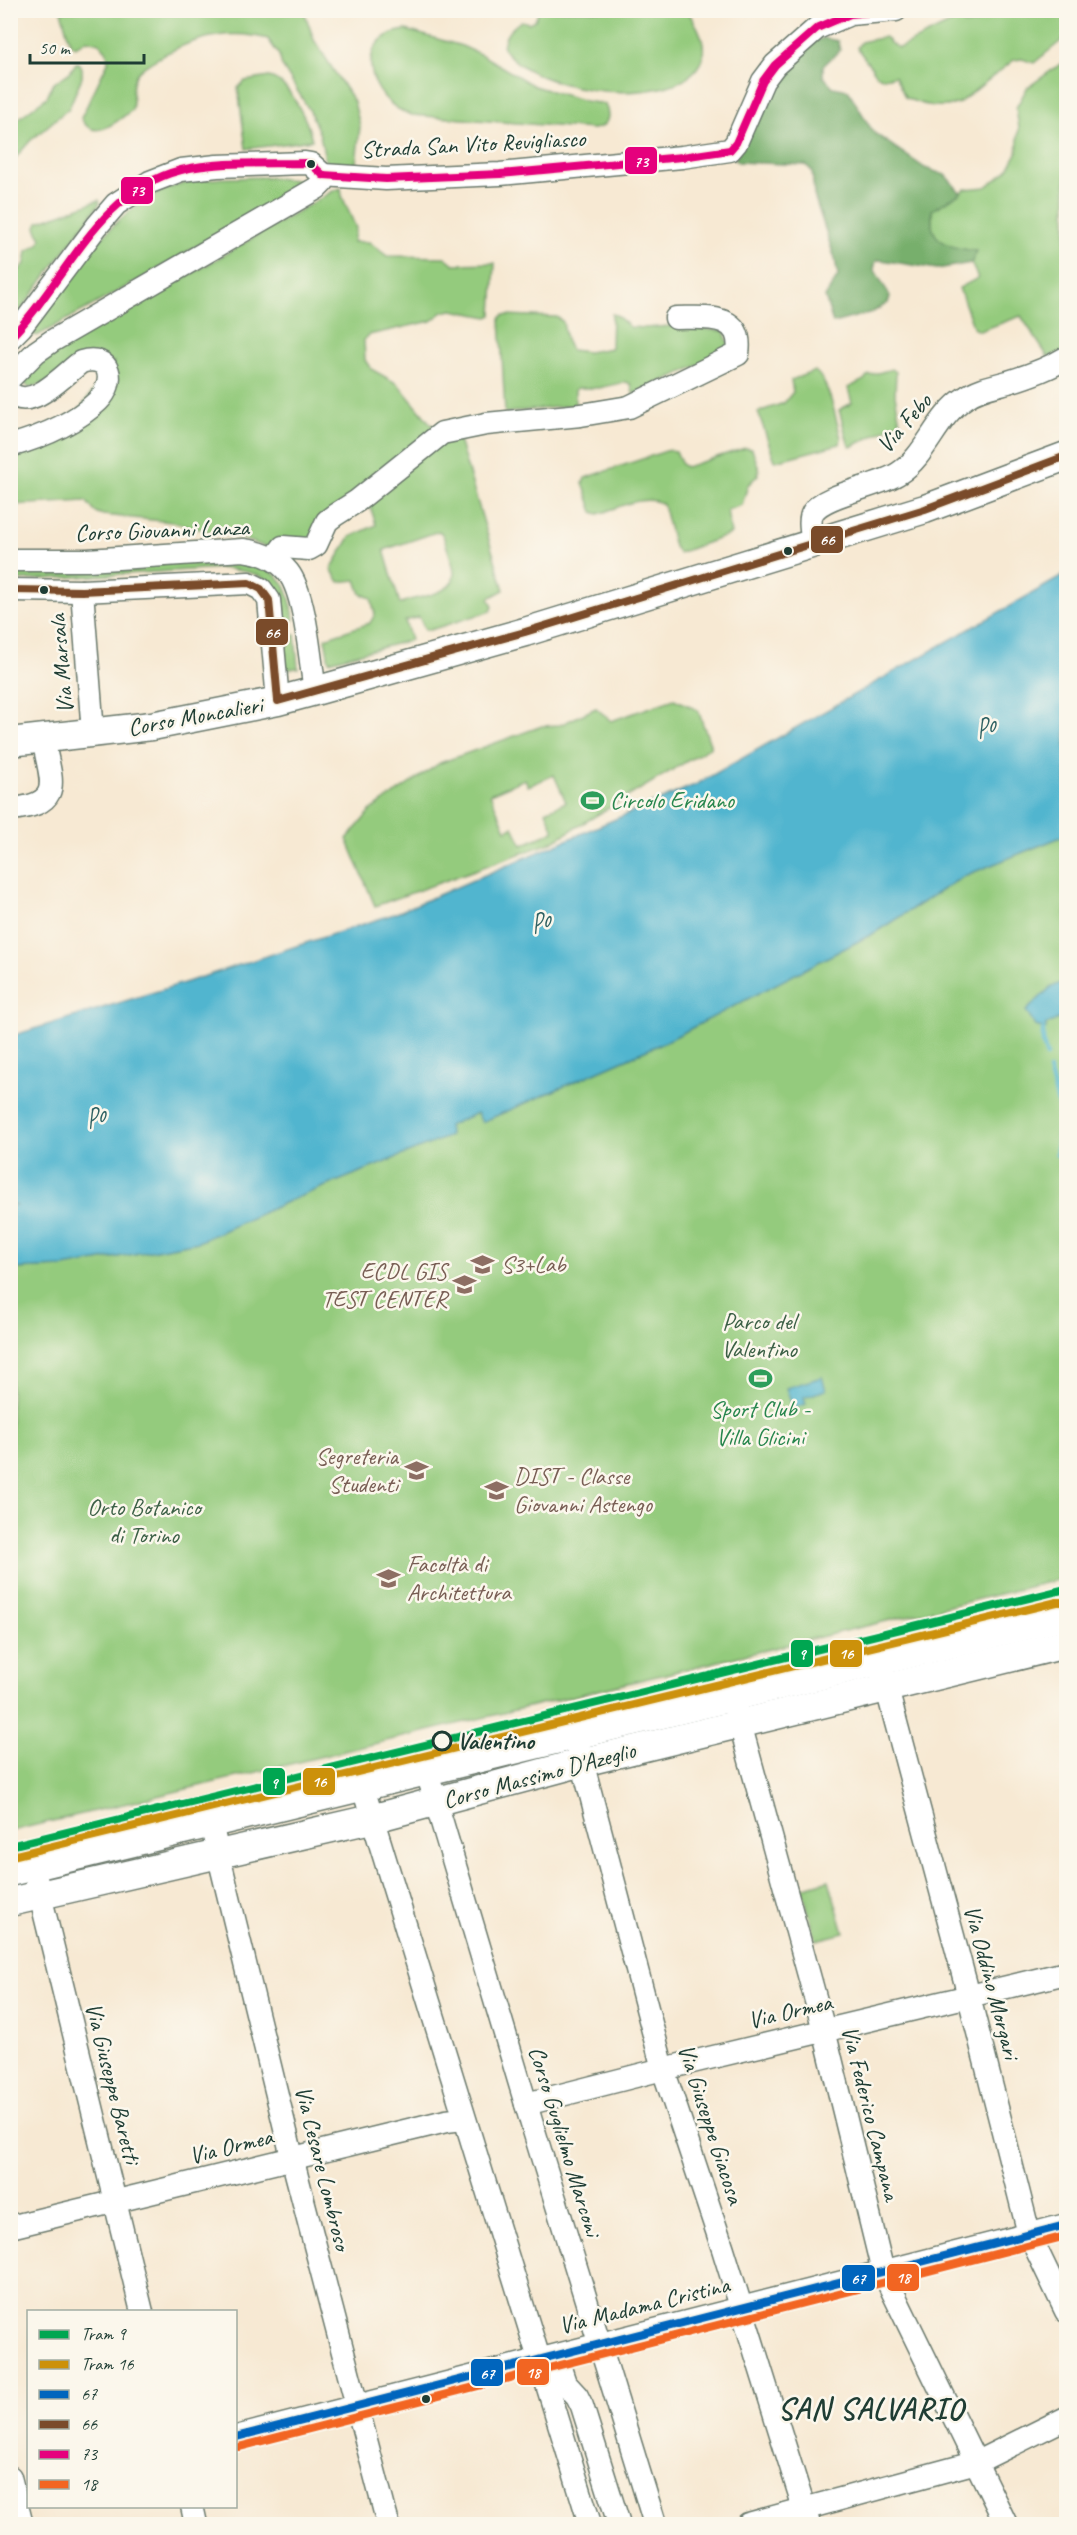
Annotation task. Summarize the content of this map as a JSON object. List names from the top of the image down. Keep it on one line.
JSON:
{"streets":{"main road":["Corso Moncalieri","Corso Massimo D'Azeglio"],"street":["Strada San Vito Revigliasco","Via Febo","Corso Giovanni Lanza","Via Marsala","Via Oddino Morgari","Via Ormea","Via Giuseppe Baretti","Via Federico Campana","Via Giuseppe Giacosa","Corso Guglielmo Marconi","Via Cesare Lombroso","Via Madama Cristina"]},"crossings":[["Via Febo","Corso Moncalieri"],["Corso Giovanni Lanza","Corso Moncalieri"],["Via Marsala","Corso Moncalieri"],["Corso Massimo D'Azeglio","Via Oddino Morgari"],["Corso Massimo D'Azeglio","Via Giuseppe Baretti"],["Corso Massimo D'Azeglio","Via Federico Campana"],["Corso Massimo D'Azeglio","Via Giuseppe Giacosa"],["Corso Massimo D'Azeglio","Corso Guglielmo Marconi"],["Corso Massimo D'Azeglio","Via Cesare Lombroso"],["Via Oddino Morgari","Via Ormea"],["Via Oddino Morgari","Via Madama Cristina"],["Via Ormea","Via Giuseppe Baretti"],["Via Ormea","Via Federico Campana"],["Via Ormea","Via Giuseppe Giacosa"],["Via Ormea","Corso Guglielmo Marconi"],["Via Ormea","Via Cesare Lombroso"],["Via Federico Campana","Via Madama Cristina"],["Via Giuseppe Giacosa","Via Madama Cristina"],["Corso Guglielmo Marconi","Via Madama Cristina"],["Via Cesare Lombroso","Via Madama Cristina"]],"districts":["SAN SALVARIO"],"water":["Po"],"parks":["Parco del Valentino","Orto Botanico di Torino"],"places":{"sports":["Circolo Eridano","Sport Club - Villa Glicini"],"school or university":["S3+Lab","ECDL GIS TEST CENTER","Segreteria Studenti","DIST - Classe Giovanni Astengo","Facoltà di Architettura"],"other":["Valentino"]},"lines":["transit line 73","transit line 66","tram line 9","tram line 16","transit line 67","transit line 18"],"legend":["Tram 9","Tram 16","67","66","73","18"],"scale_bar":"50 m"}
